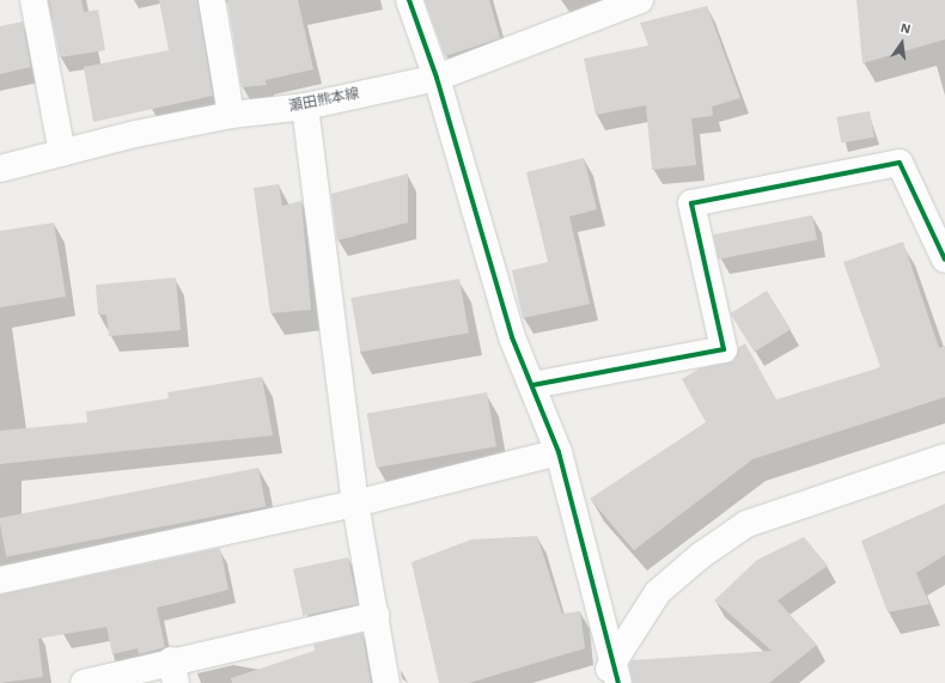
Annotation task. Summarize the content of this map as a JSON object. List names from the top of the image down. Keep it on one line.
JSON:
{"streets":{"street":["瀬田熊本線"]},"north":"top"}
